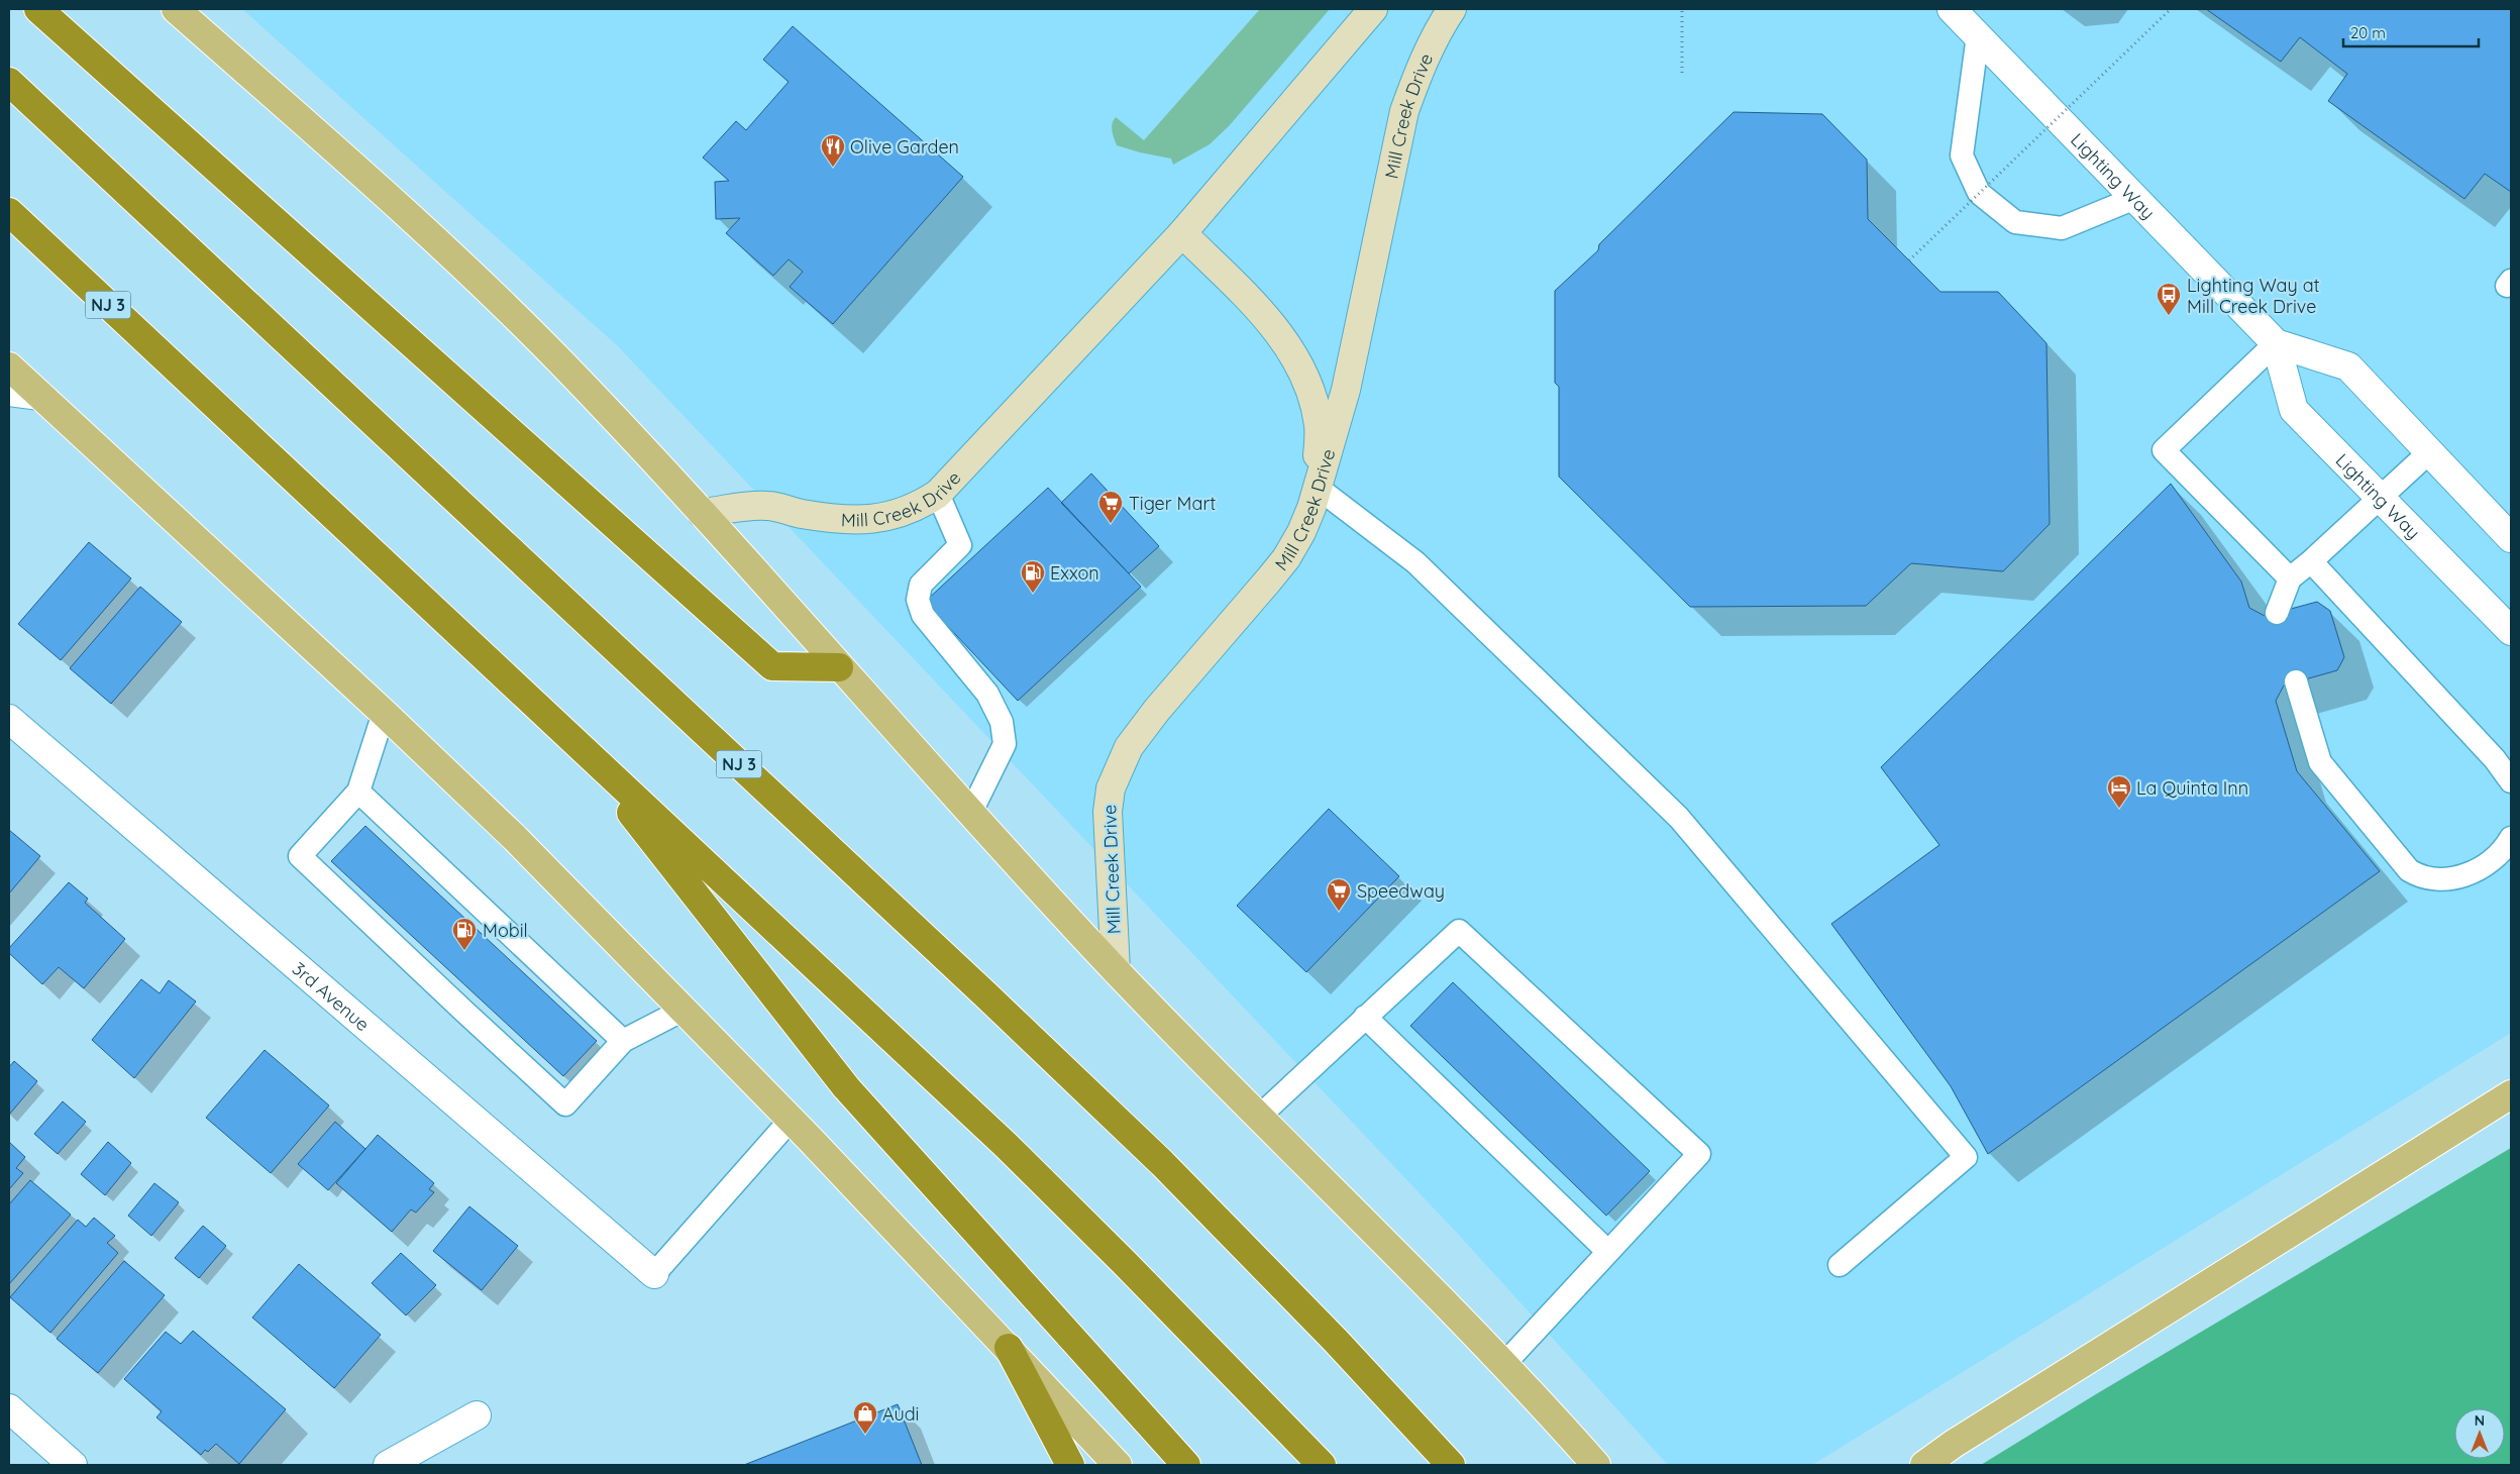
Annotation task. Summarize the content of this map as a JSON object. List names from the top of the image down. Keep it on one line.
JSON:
{"streets":{"highway":["NJ 3"],"street":["Mill Creek Drive","Lighting Way","3rd Avenue"]},"places":{"restaurant":["Olive Garden"],"bus stop":["Lighting Way at Mill Creek Drive"],"supermarket":["Tiger Mart","Speedway"],"fuel station":["Exxon","Mobil"],"hotel":["La Quinta Inn"],"shop":["Audi"]},"scale_bar":"20 m","north":"top"}
